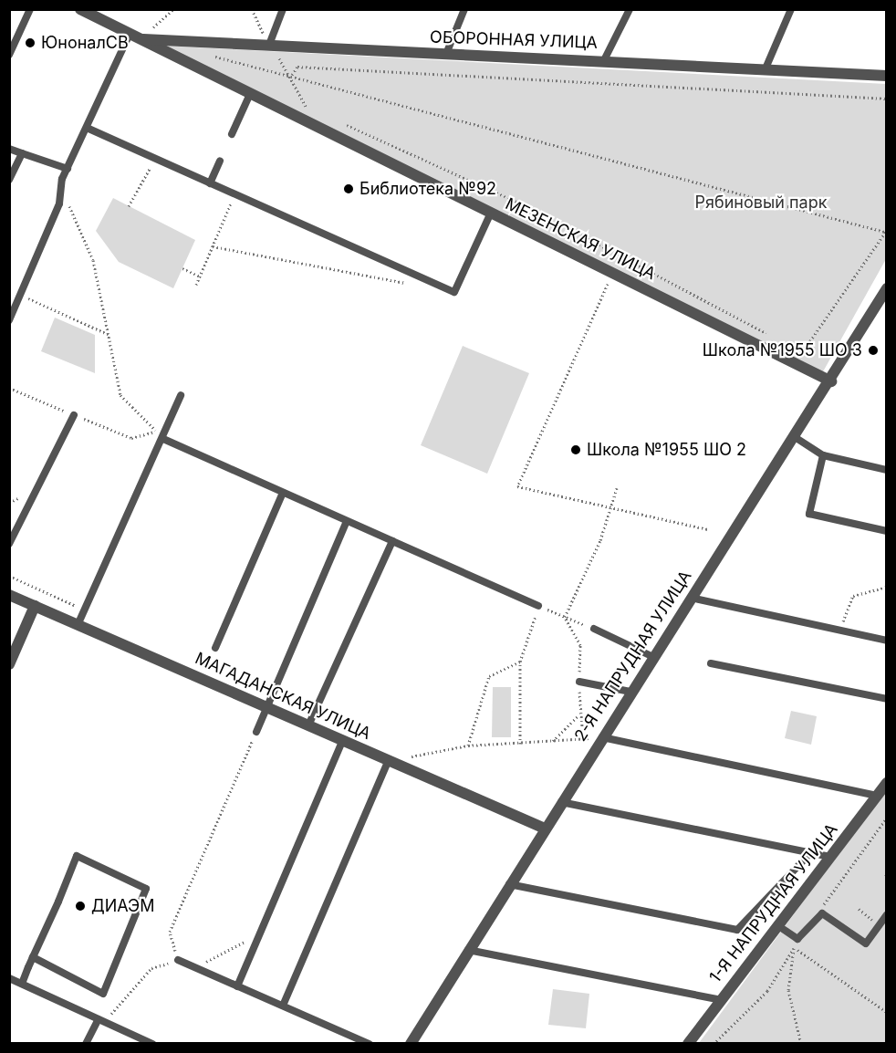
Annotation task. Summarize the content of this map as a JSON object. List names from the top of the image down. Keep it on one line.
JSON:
{"streets":{"street":["ОБОРОННАЯ УЛИЦА","МЕЗЕНСКАЯ УЛИЦА","2-Я НАПРУДНАЯ УЛИЦА","МАГАДАНСКАЯ УЛИЦА","1-Я НАПРУДНАЯ УЛИЦА"]},"crossings":[["ОБОРОННАЯ УЛИЦА","МЕЗЕНСКАЯ УЛИЦА"],["МЕЗЕНСКАЯ УЛИЦА","2-Я НАПРУДНАЯ УЛИЦА"],["2-Я НАПРУДНАЯ УЛИЦА","МАГАДАНСКАЯ УЛИЦА"]],"parks":["Рябиновый парк"],"places":["ЮноналСВ","Библиотека №92","Школа №1955 ШО 3","Школа №1955 ШО 2","ДИАЭМ"]}
